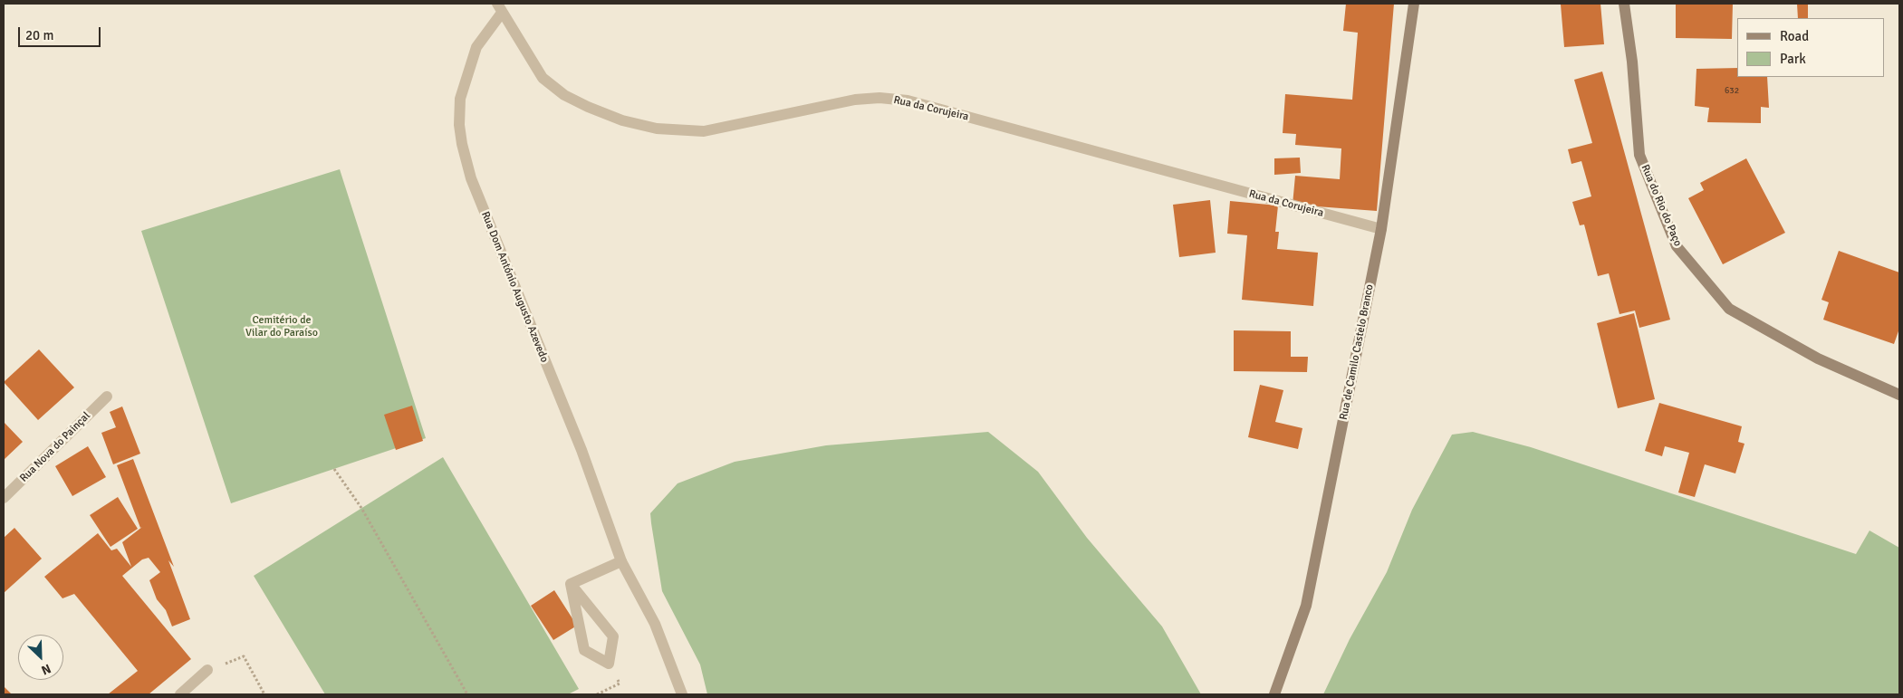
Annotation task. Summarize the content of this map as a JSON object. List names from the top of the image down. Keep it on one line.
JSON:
{"streets":{"main road":["Rua do Rio do Paço","Rua de Camilo Castelo Branco"],"street":["Rua da Corujeira","Rua Dom António Augusto Azevedo","Rua Nova do Painçal"]},"crossings":[["Rua da Corujeira","Rua Dom António Augusto Azevedo"],["Rua da Corujeira","Rua de Camilo Castelo Branco"]],"parks":["Cemitério de Vilar do Paraíso"],"house_numbers":["632"],"legend":["Road","Park"],"scale_bar":"20 m","north":"bottom right"}
